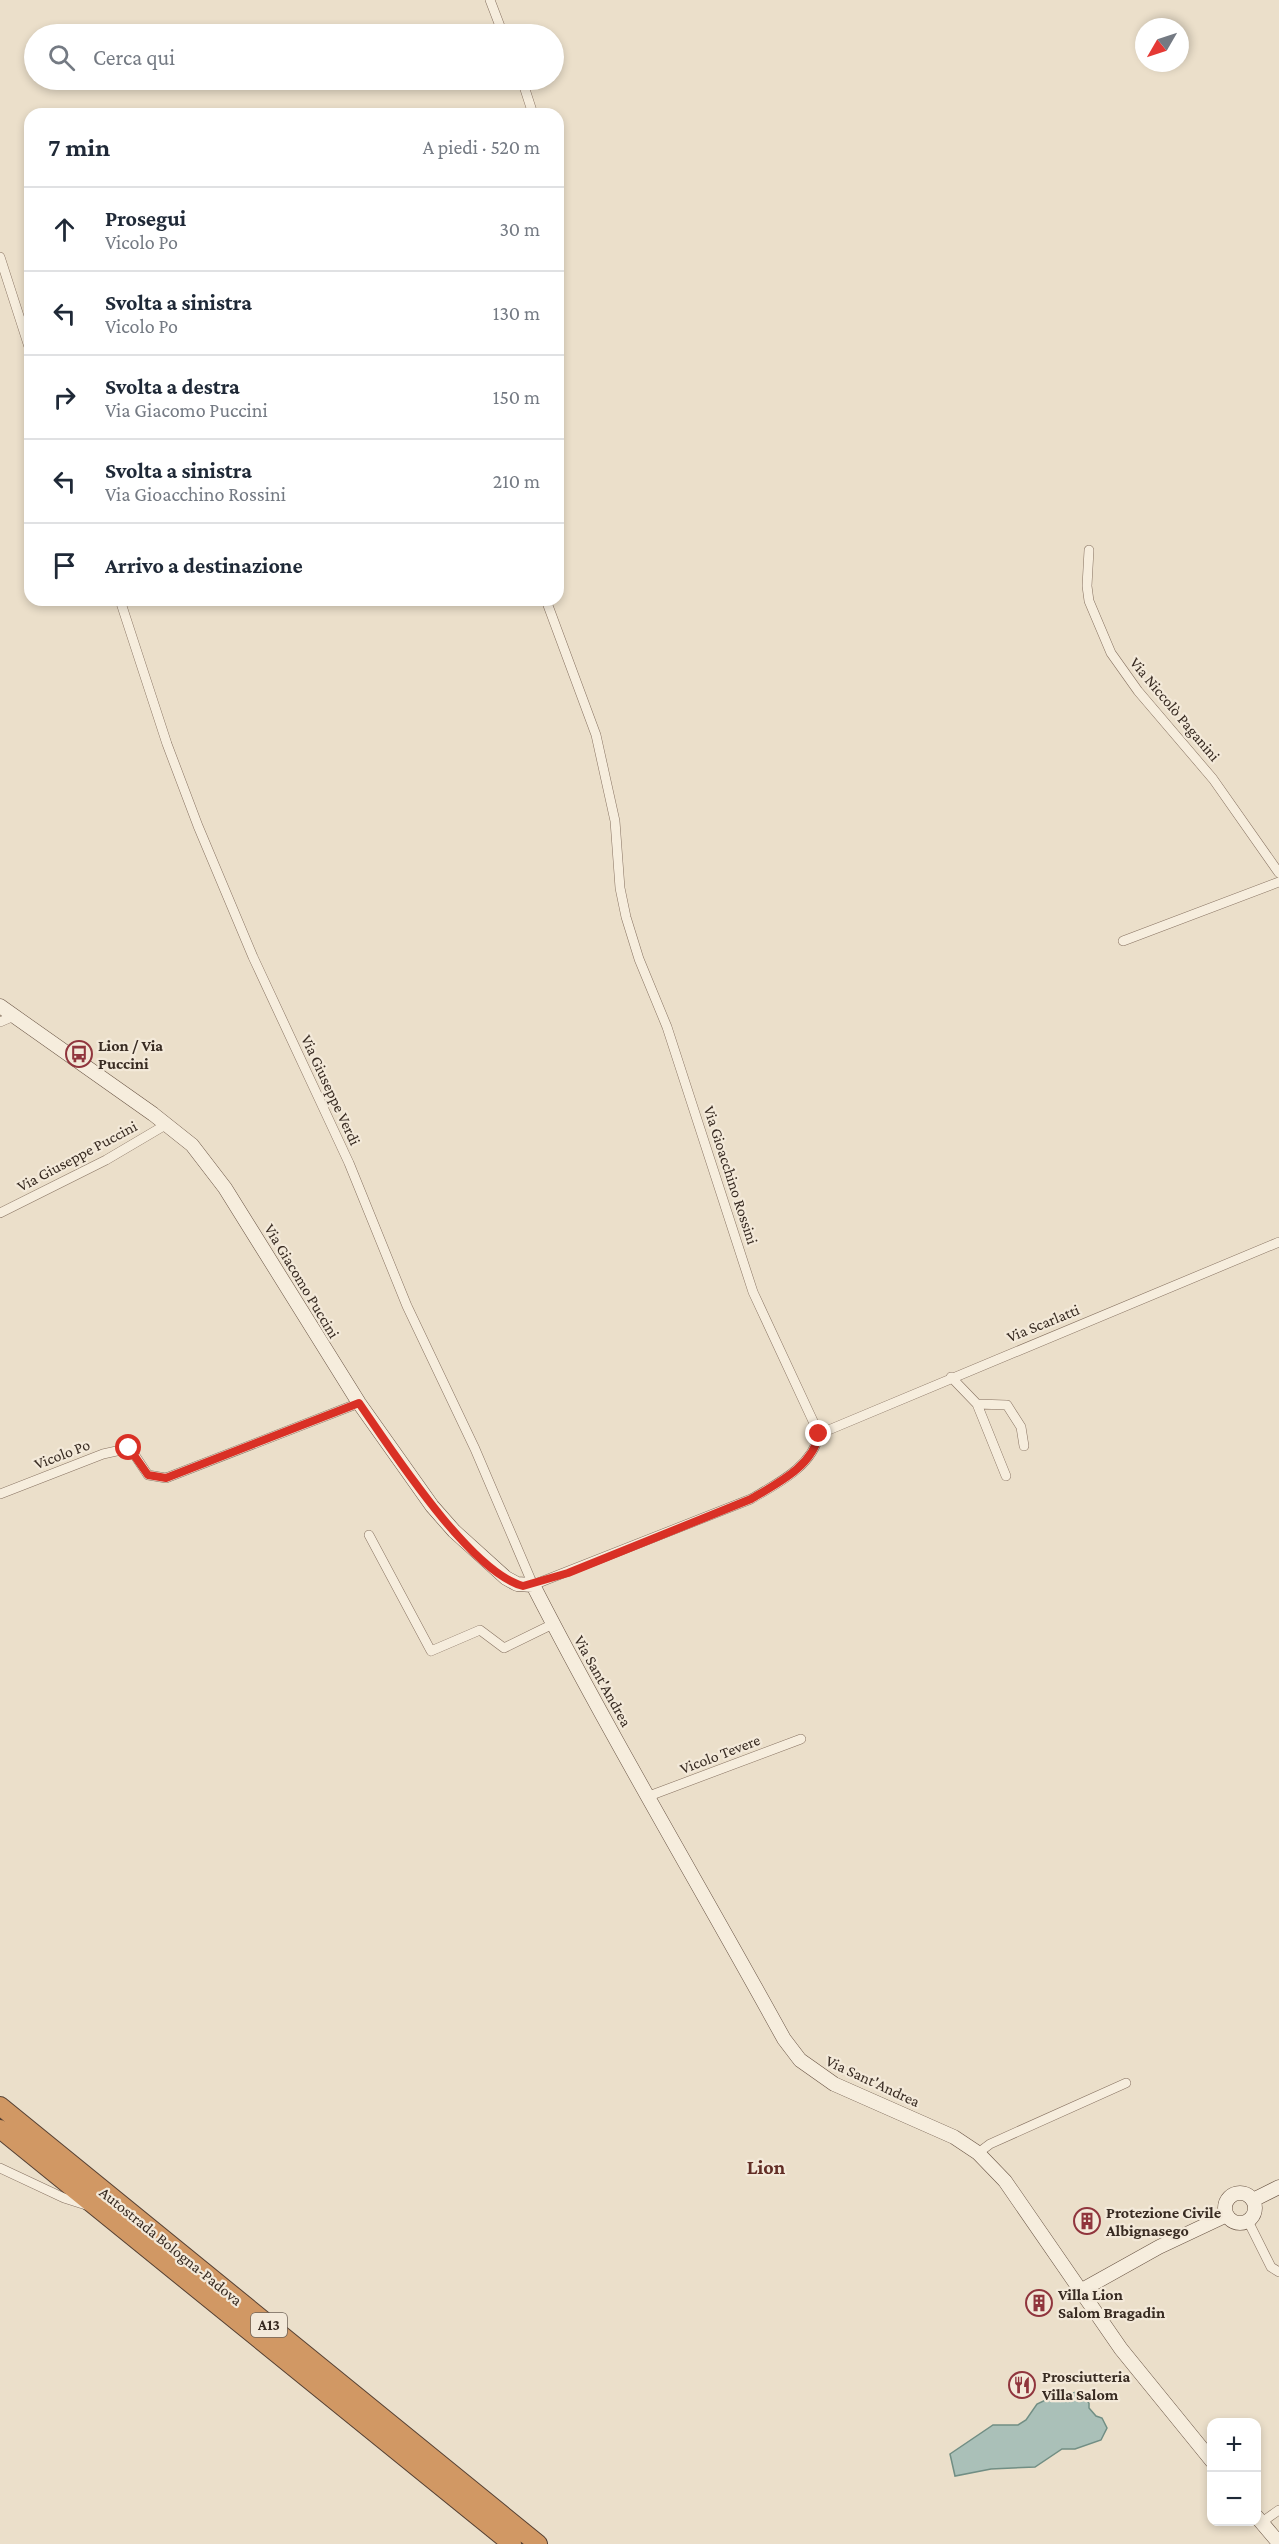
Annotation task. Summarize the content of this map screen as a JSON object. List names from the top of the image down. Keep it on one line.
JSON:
{"streets":{"highway":["Autostrada Bologna-Padova","A13"],"street":["Via Niccolò Paganini","Via Giuseppe Verdi","Via Giuseppe Puccini","Via Gioacchino Rossini","Via Giacomo Puccini","Via Scarlatti","Vicolo Po","Via Sant'Andrea","Vicolo Tevere"]},"crossings":[["Via Giuseppe Verdi","Via Giacomo Puccini"],["Via Giuseppe Verdi","Via Sant'Andrea"],["Via Giuseppe Puccini","Via Giacomo Puccini"],["Via Gioacchino Rossini","Via Scarlatti"],["Via Giacomo Puccini","Vicolo Po"],["Via Giacomo Puccini","Via Sant'Andrea"],["Via Sant'Andrea","Vicolo Tevere"]],"districts":["Lion"],"places":{"bus stop":["Lion / Via Puccini"],"building":["Protezione Civile Albignasego","Villa Lion Salom Bragadin"],"restaurant":["Prosciutteria Villa Salom"]},"north":"bottom left","page":{"search":"Cerca qui","heading":["7 min","A piedi · 520 m"],"list":[["Prosegui","Vicolo Po","30 m"],["Svolta a sinistra","Vicolo Po","130 m"],["Svolta a destra","Via Giacomo Puccini","150 m"],["Svolta a sinistra","Via Gioacchino Rossini","210 m"],"Arrivo a destinazione"],"map_buttons":["+","−"]}}
